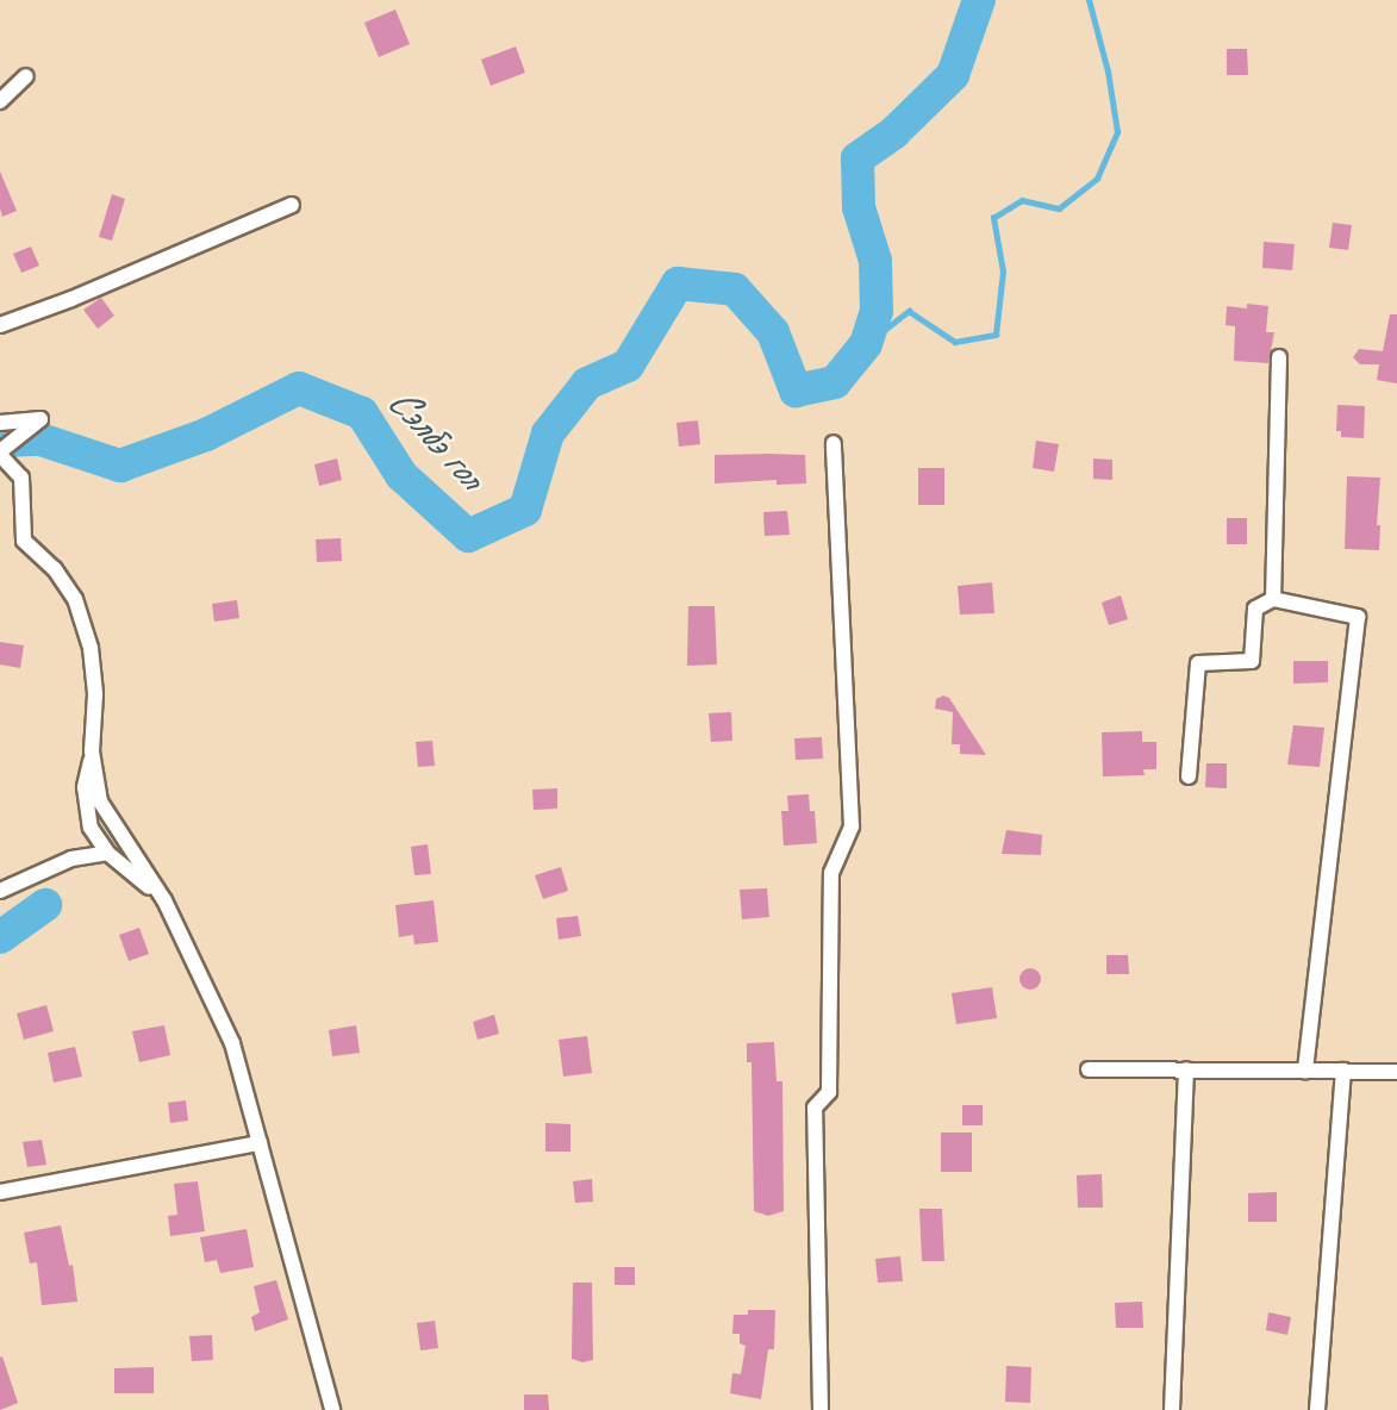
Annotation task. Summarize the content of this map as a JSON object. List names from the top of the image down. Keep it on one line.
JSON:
{"water":["Сэлбэ гол"]}
